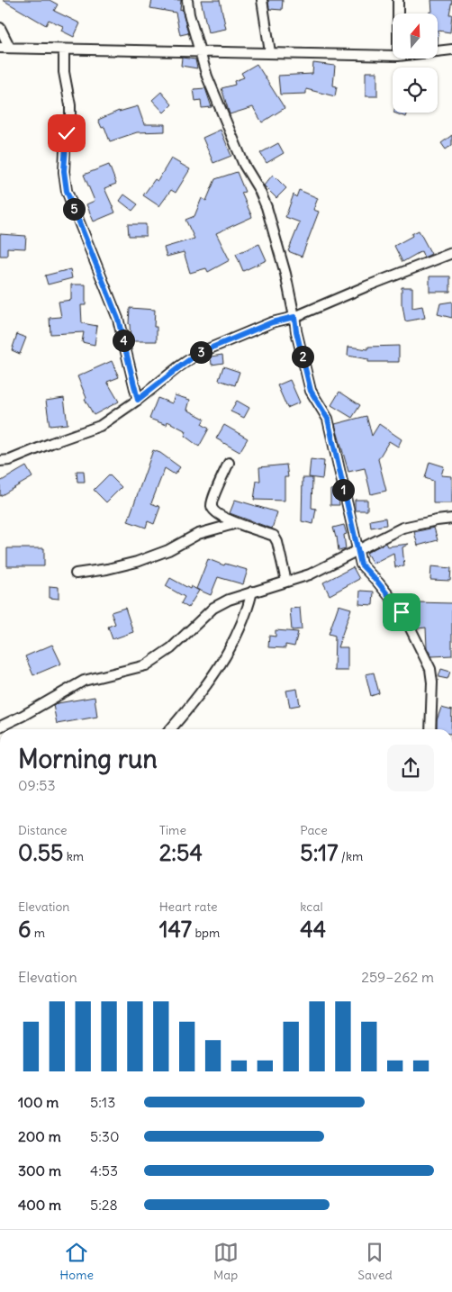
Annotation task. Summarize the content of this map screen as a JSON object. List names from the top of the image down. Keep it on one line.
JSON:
{"north":"top","page":{"pins":["5","4","3","2","1"],"heading":["Morning run","09:53"],"stats":[["Distance","0.55 km"],["Time","2:54"],["Pace","5:17 /km"],["Elevation","6 m"],["Heart rate","147 bpm"],["kcal","44"]],"chart":["Elevation","259–262 m"],"list":[{"name":"100 m","note":"5:13"},{"name":"200 m","note":"5:30"},{"name":"300 m","note":"4:53"},{"name":"400 m","note":"5:28"}],"tabs":["Home","Map","Saved"]}}
